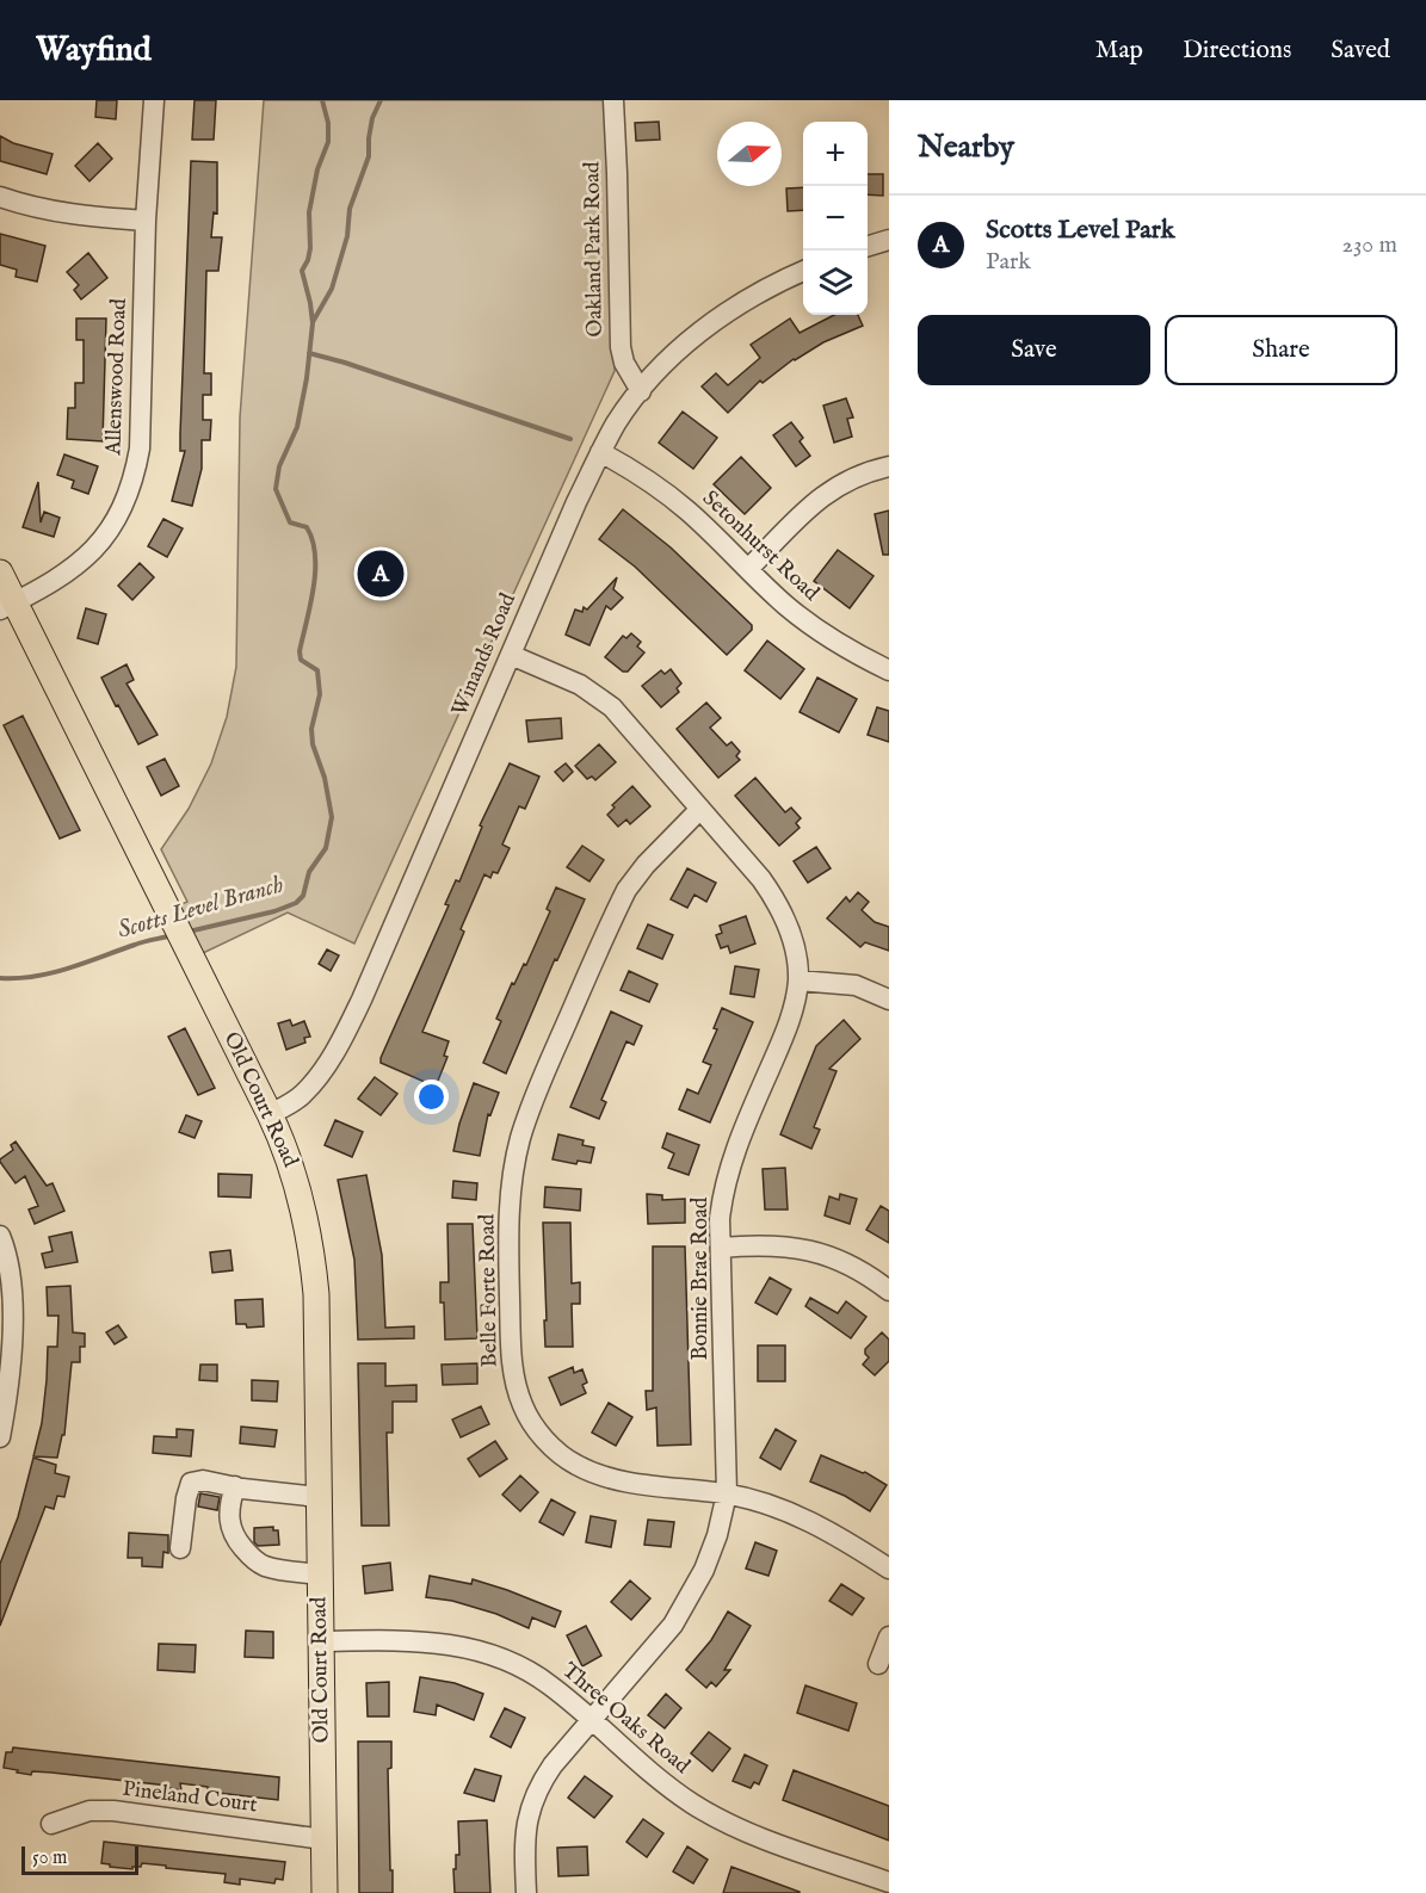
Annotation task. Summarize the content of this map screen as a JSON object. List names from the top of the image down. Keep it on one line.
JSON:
{"streets":{"main road":["Old Court Road"],"street":["Oakland Park Road","Allenswood Road","Setonhurst Road","Winands Road","Bonnie Brae Road","Belle Forte Road","Three Oaks Road","Pineland Court"]},"crossings":[["Oakland Park Road","Winands Road"],["Allenswood Road","Old Court Road"],["Setonhurst Road","Winands Road"],["Winands Road","Old Court Road"],["Winands Road","Bonnie Brae Road"],["Old Court Road","Three Oaks Road"],["Old Court Road","Pineland Court"],["Bonnie Brae Road","Belle Forte Road"],["Bonnie Brae Road","Three Oaks Road"]],"water":["Scotts Level Branch"],"scale_bar":"50 m","north":"right","page":{"header":"Wayfind","nav":["Map","Directions","Saved"],"heading":"Nearby","map_buttons":["+","−"],"list":[{"mark":"A","name":"Scotts Level Park","note":"Park","value":"230 m"}],"buttons":["Save","Share"],"pins":"A","scale":"50 m"}}
